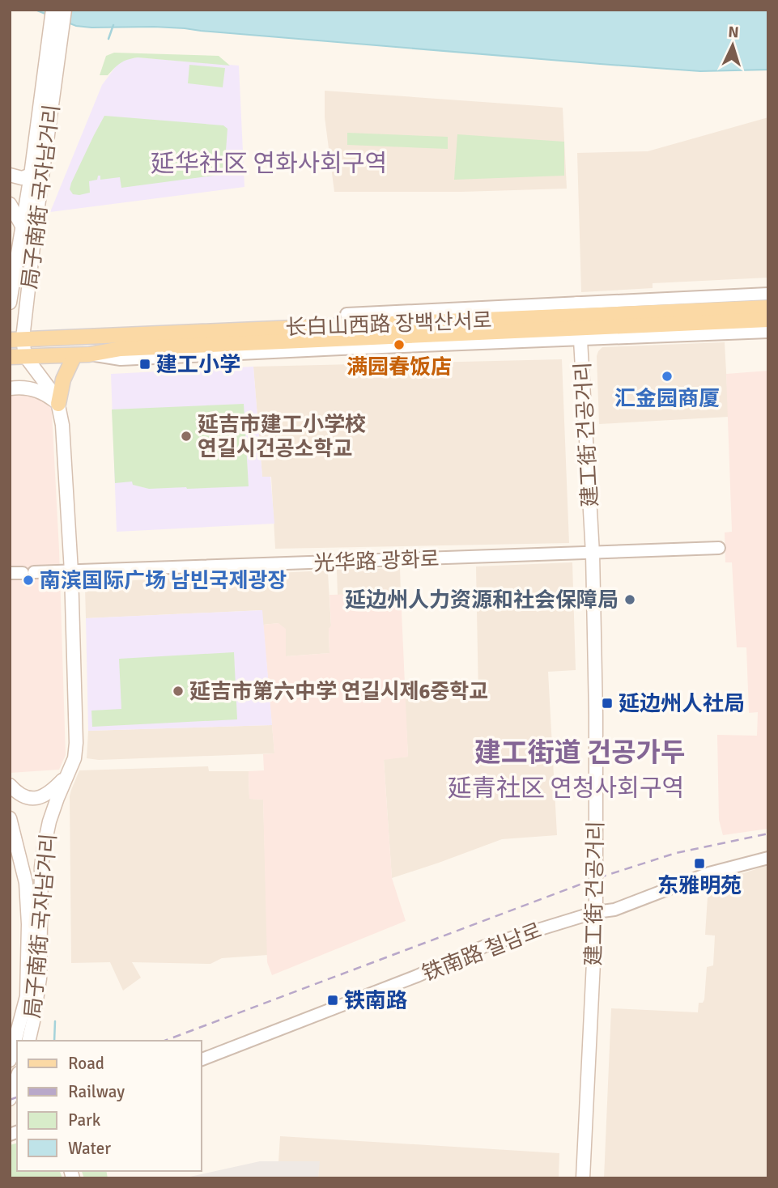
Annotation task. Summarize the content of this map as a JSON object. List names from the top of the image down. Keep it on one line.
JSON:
{"streets":{"main road":["局子南街 국자남거리","长白山西路 장백산서로","建工街 건공거리"],"street":["光华路 광화로","铁南路 철남로"]},"crossings":[["局子南街 국자남거리","长白山西路 장백산서로"],["局子南街 국자남거리","光华路 광화로"],["长白山西路 장백산서로","建工街 건공거리"],["建工街 건공거리","光华路 광화로"],["建工街 건공거리","铁南路 철남로"]],"districts":["延华社区 연화사회구역","建工街道 건공가두","延青社区 연청사회구역"],"places":{"other":["满园春饭店","汇金园商厦","延吉市建工小学校 연길시건공소학교","南滨国际广场 남빈국제광장","延边州人力资源和社会保障局","延吉市第六中学 연길시제6중학교"],"transit":["建工小学","延边州人社局","东雅明苑","铁南路"]},"legend":["Road","Railway","Park","Water"],"north":"top"}
